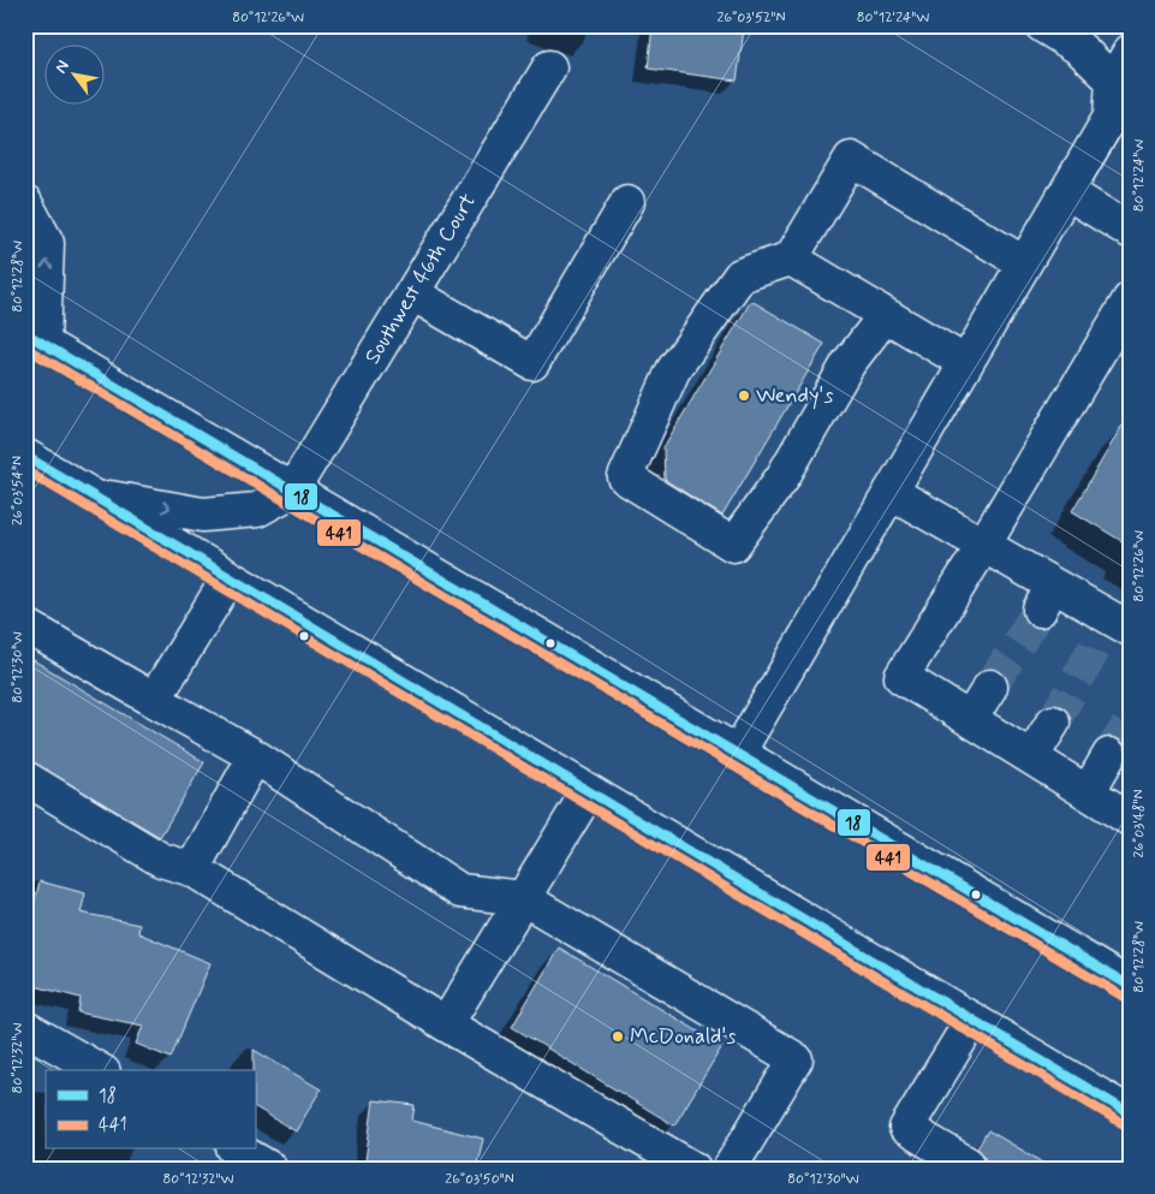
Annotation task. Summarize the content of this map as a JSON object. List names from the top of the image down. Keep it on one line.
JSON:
{"streets":{"main road":["Southwest 46th Court"]},"places":["Wendy's","McDonald's"],"lines":["transit line 18","transit line 441"],"legend":["18","441"],"north":"top left","coordinates":["80°12'26\"W","26°03'52\"N","80°12'24\"W","80°12'28\"W","26°03'54\"N","80°12'30\"W","26°03'48\"N","80°12'32\"W","26°03'50\"N"]}
